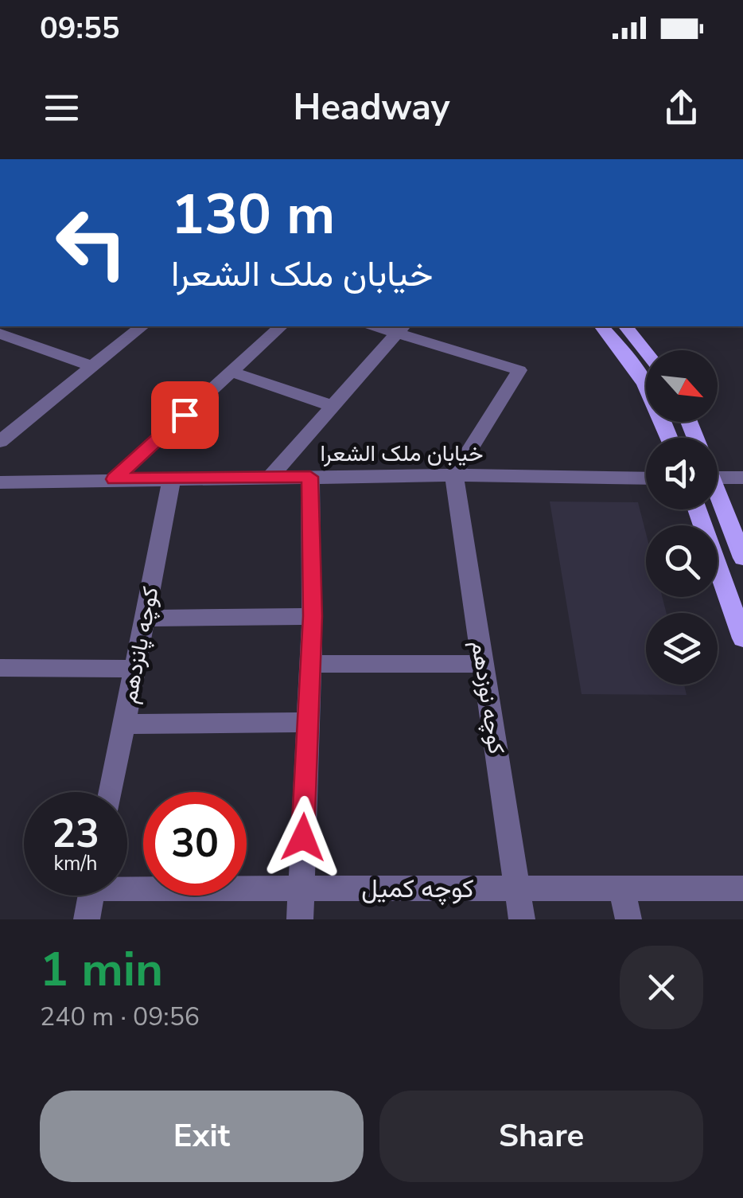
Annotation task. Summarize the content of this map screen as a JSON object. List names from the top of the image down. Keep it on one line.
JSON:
{"streets":{"street":["خیابان ملک الشعرا","کوچه پانزدهم","کوچه نوزدهم","کوچه کمیل"]},"crossings":[["خیابان ملک الشعرا","کوچه پانزدهم"],["خیابان ملک الشعرا","کوچه نوزدهم"],["کوچه نوزدهم","کوچه کمیل"]],"north":"bottom right","page":{"status":"09:55","header":"Headway","turn":["130 m","خیابان ملک الشعرا"],"speed":"23 km/h","limit":"30","heading":["1 min","240 m · 09:56"],"buttons":["Exit","Share"]}}
